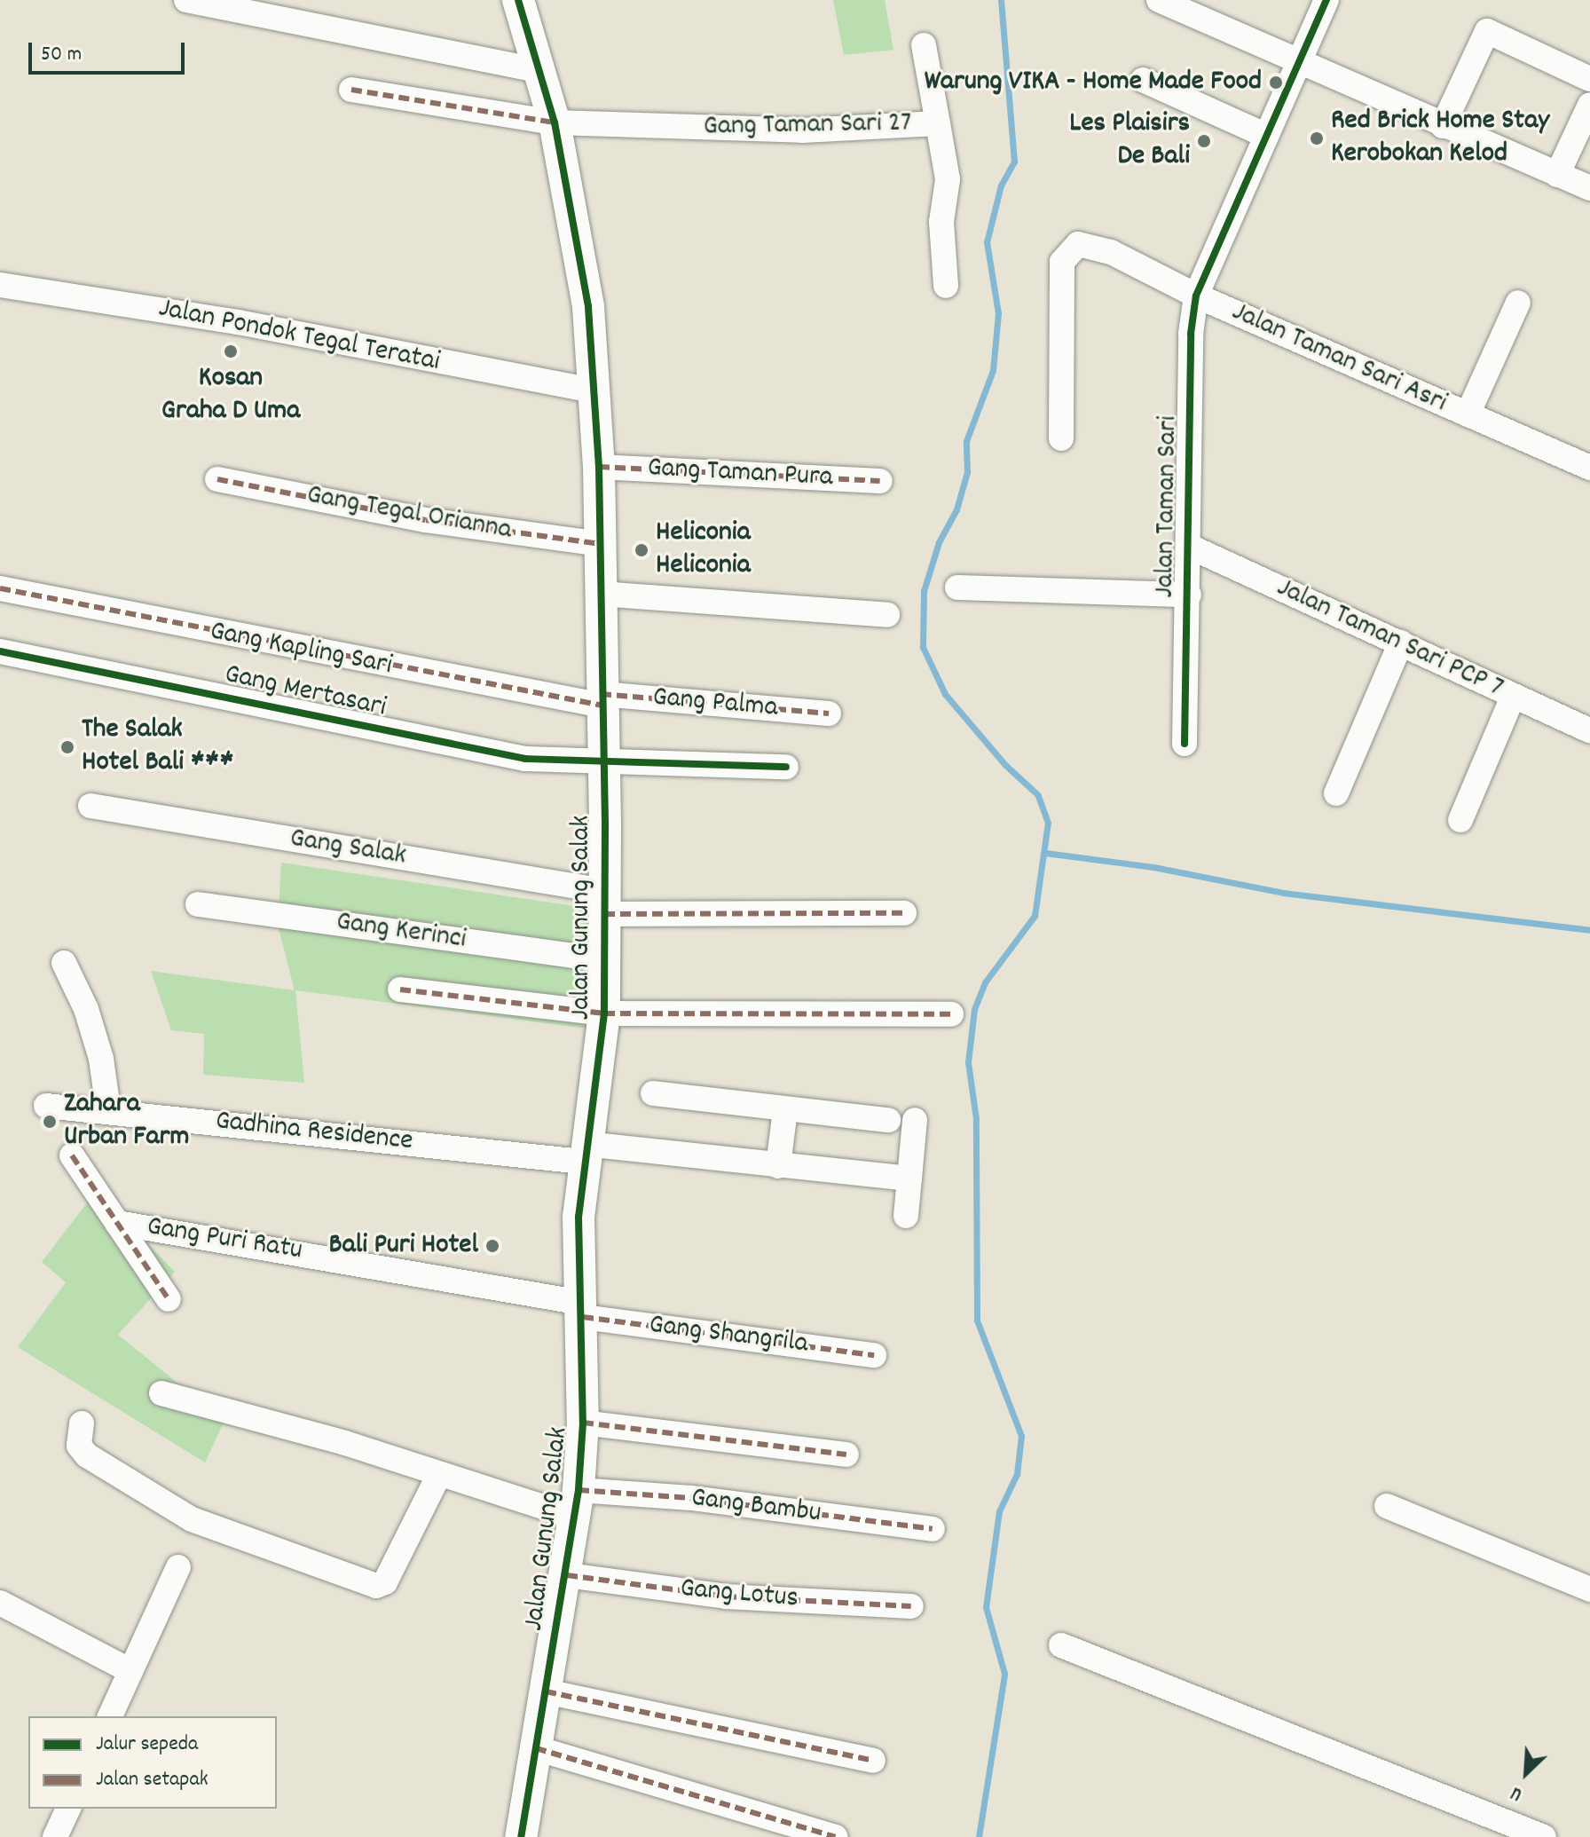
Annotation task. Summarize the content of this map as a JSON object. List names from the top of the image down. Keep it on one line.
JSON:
{"streets":{"street":["Gang Taman Sari 27","Jalan Pondok Tegal Teratai","Jalan Taman Sari Asri","Gang Taman Pura","Jalan Taman Sari","Gang Tegal Orianna","Jalan Taman Sari PCP 7","Gang Kapling Sari","Gang Mertasari","Gang Palma","Gang Salak","Jalan Gunung Salak","Gang Kerinci","Gadhina Residence","Gang Puri Ratu","Gang Shangrila","Gang Bambu","Gang Lotus"]},"crossings":[["Gang Taman Sari 27","Jalan Gunung Salak"],["Jalan Pondok Tegal Teratai","Jalan Gunung Salak"],["Jalan Taman Sari Asri","Jalan Taman Sari"],["Gang Taman Pura","Jalan Gunung Salak"],["Jalan Taman Sari","Jalan Taman Sari PCP 7"],["Gang Tegal Orianna","Jalan Gunung Salak"],["Gang Kapling Sari","Gang Palma"],["Gang Kapling Sari","Jalan Gunung Salak"],["Gang Mertasari","Jalan Gunung Salak"],["Gang Palma","Jalan Gunung Salak"],["Gang Salak","Jalan Gunung Salak"],["Jalan Gunung Salak","Gang Kerinci"],["Jalan Gunung Salak","Gadhina Residence"],["Jalan Gunung Salak","Gang Puri Ratu"],["Jalan Gunung Salak","Gang Shangrila"],["Jalan Gunung Salak","Gang Bambu"],["Jalan Gunung Salak","Gang Lotus"],["Gang Puri Ratu","Gang Shangrila"]],"places":["Warung VIKA - Home Made Food","Red Brick Home Stay Kerobokan Kelod","Les Plaisirs De Bali","Kosan Graha D Uma","Heliconia Heliconia","The Salak Hotel Bali ***","Zahara Urban Farm","Bali Puri Hotel"],"legend":["Jalur sepeda","Jalan setapak"],"scale_bar":"50 m","north":"bottom left"}
